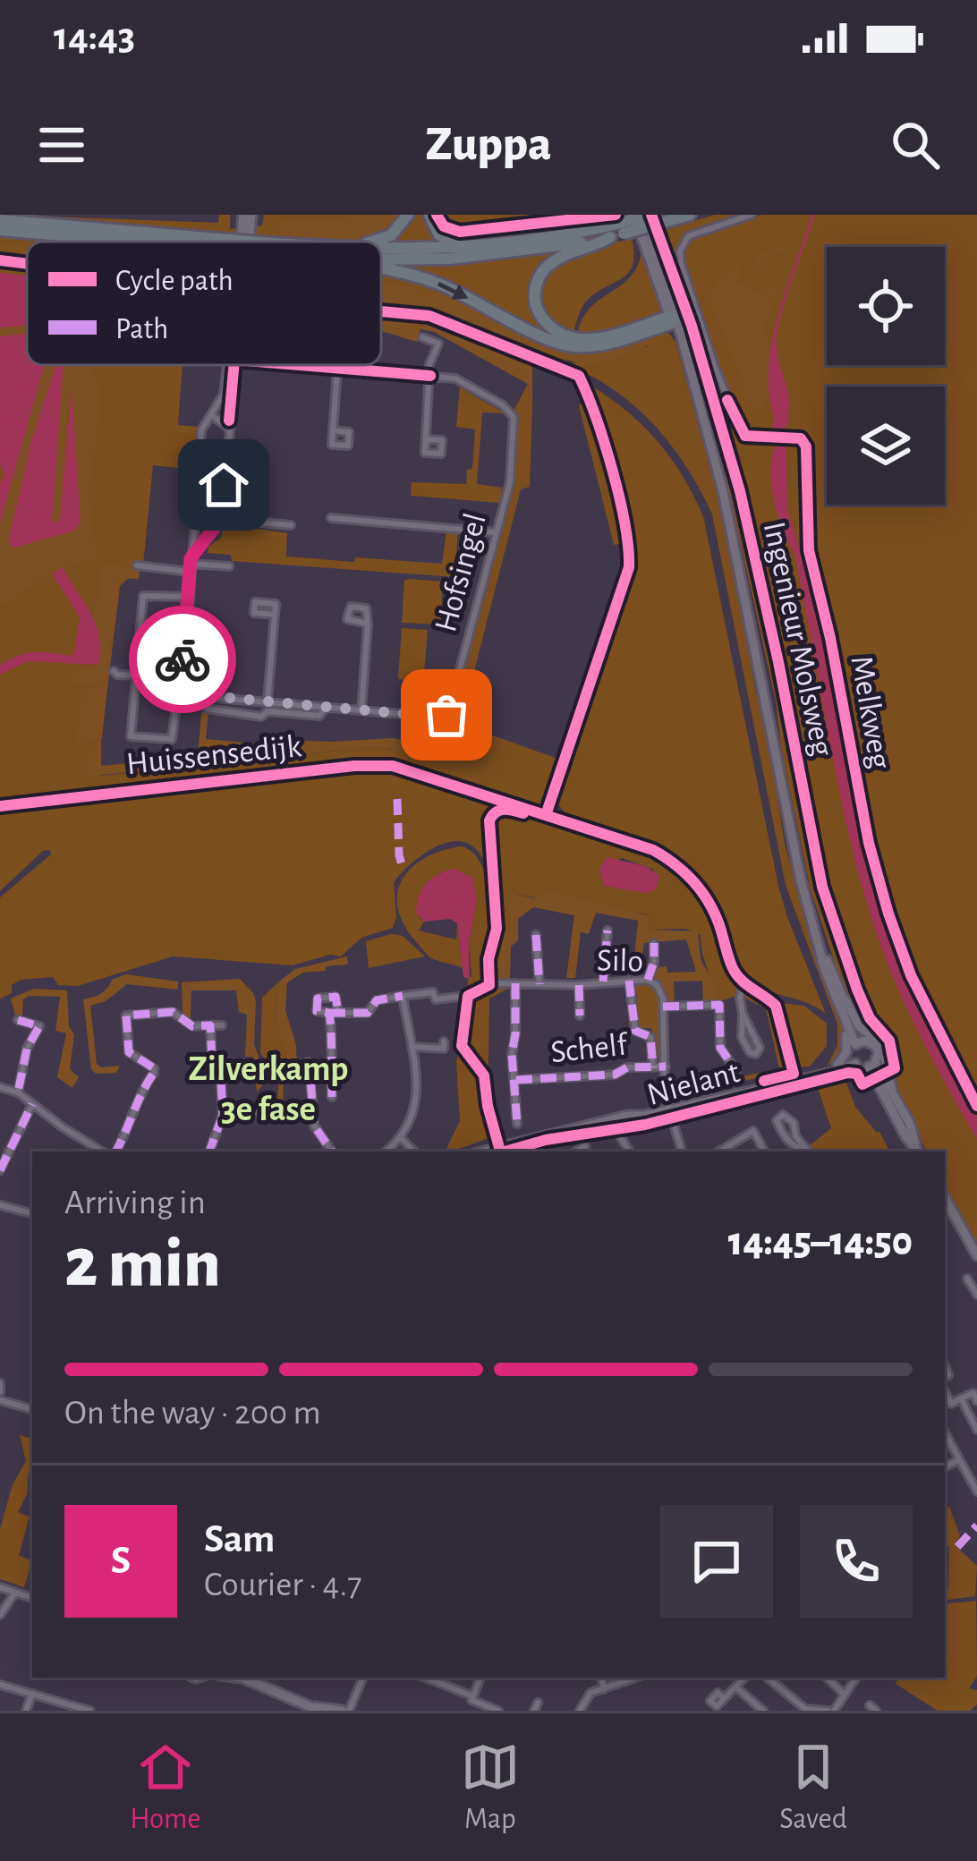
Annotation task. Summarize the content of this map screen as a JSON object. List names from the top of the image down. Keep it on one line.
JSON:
{"streets":{"main road":["Ingenieur Molsweg","Nielant"],"street":["Hofsingel","Melkweg","Huissensedijk","Silo","Schelf"]},"crossings":[["Huissensedijk","Nielant"],["Silo","Schelf"],["Silo","Nielant"]],"districts":["Zilverkamp 3e fase"],"legend":["Cycle path","Path"],"page":{"status":"14:43","header":"Zuppa","heading":["2 min","Arriving in","14:45–14:50"],"panel":["Sam","Courier · 4.7"],"bar":"On the way · 200 m","round":"S","tabs":["Home","Map","Saved"]}}
